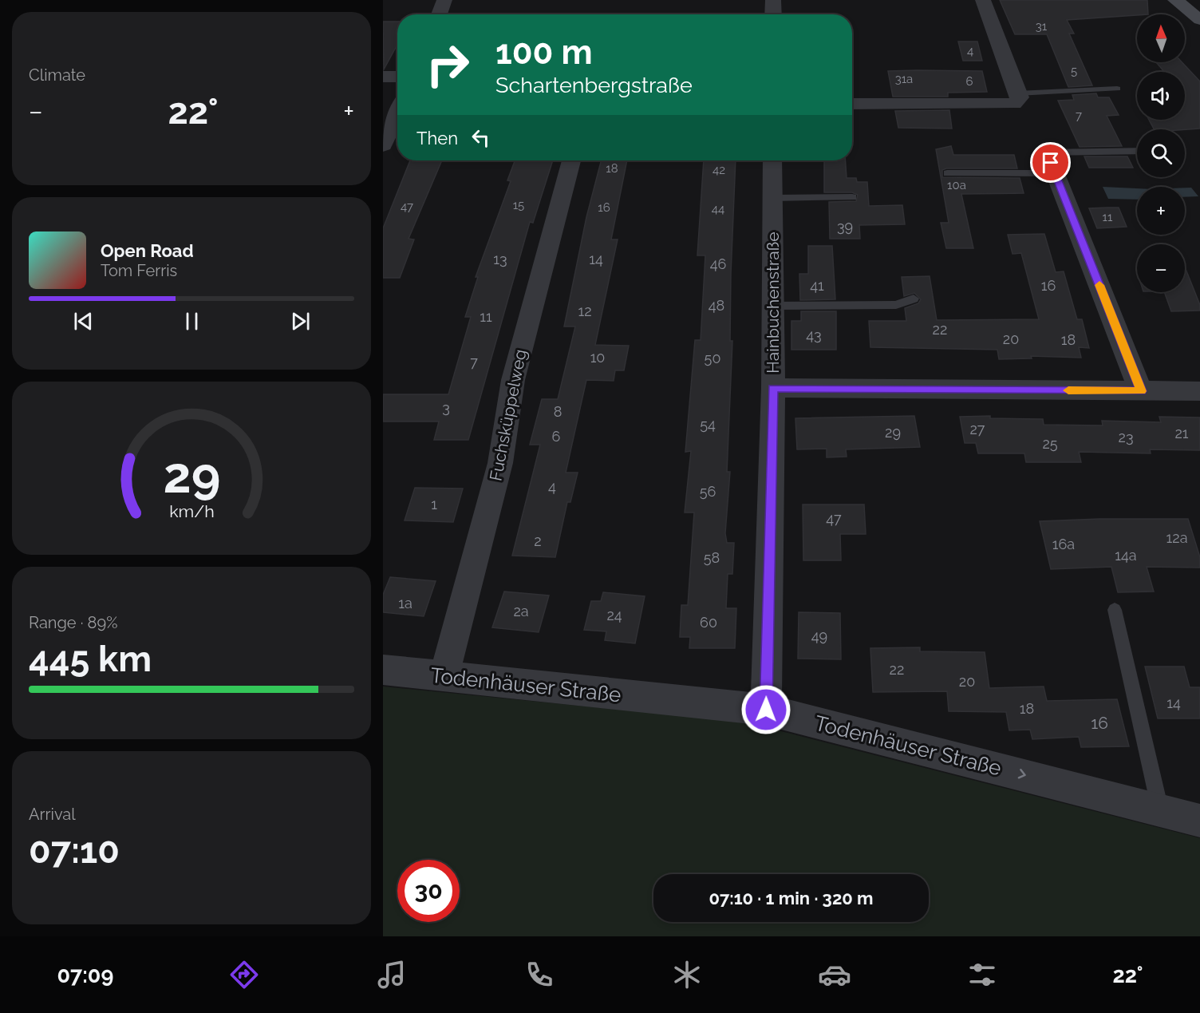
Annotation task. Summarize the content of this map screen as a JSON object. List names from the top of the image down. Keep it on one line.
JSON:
{"streets":{"street":["Hainbuchenstraße","Fuchsküppelweg","Todenhäuser Straße"]},"crossings":[["Hainbuchenstraße","Todenhäuser Straße"],["Fuchsküppelweg","Todenhäuser Straße"]],"one_way":["Todenhäuser Straße"],"house_numbers":["31","4","5","31a","6","7","18","42","10a","15","47","16","44","11","39","13","14","46","41","16","48","12","11","22","43","20","18","10","50","7","3","8","54","27","29","21","6","23","25","4","56","1","47","12a","2","16a","14a","58","1a","2a","24","60","49","22","20","14","18","16"],"north":"top","page":{"tile":["Climate",["Range · 89%","445 km"],["Arrival","07:10"]],"map_buttons":["+","−"],"turn":["100 m","Schartenbergstraße"],"heat":["−","22°","+"],"then":"Then","song":["Open Road","Tom Ferris"],"limit":"30","trip":"07:10 · 1 min · 320 m","tabs":["07:09","22°"],"gauge":["29","km/h"]}}
